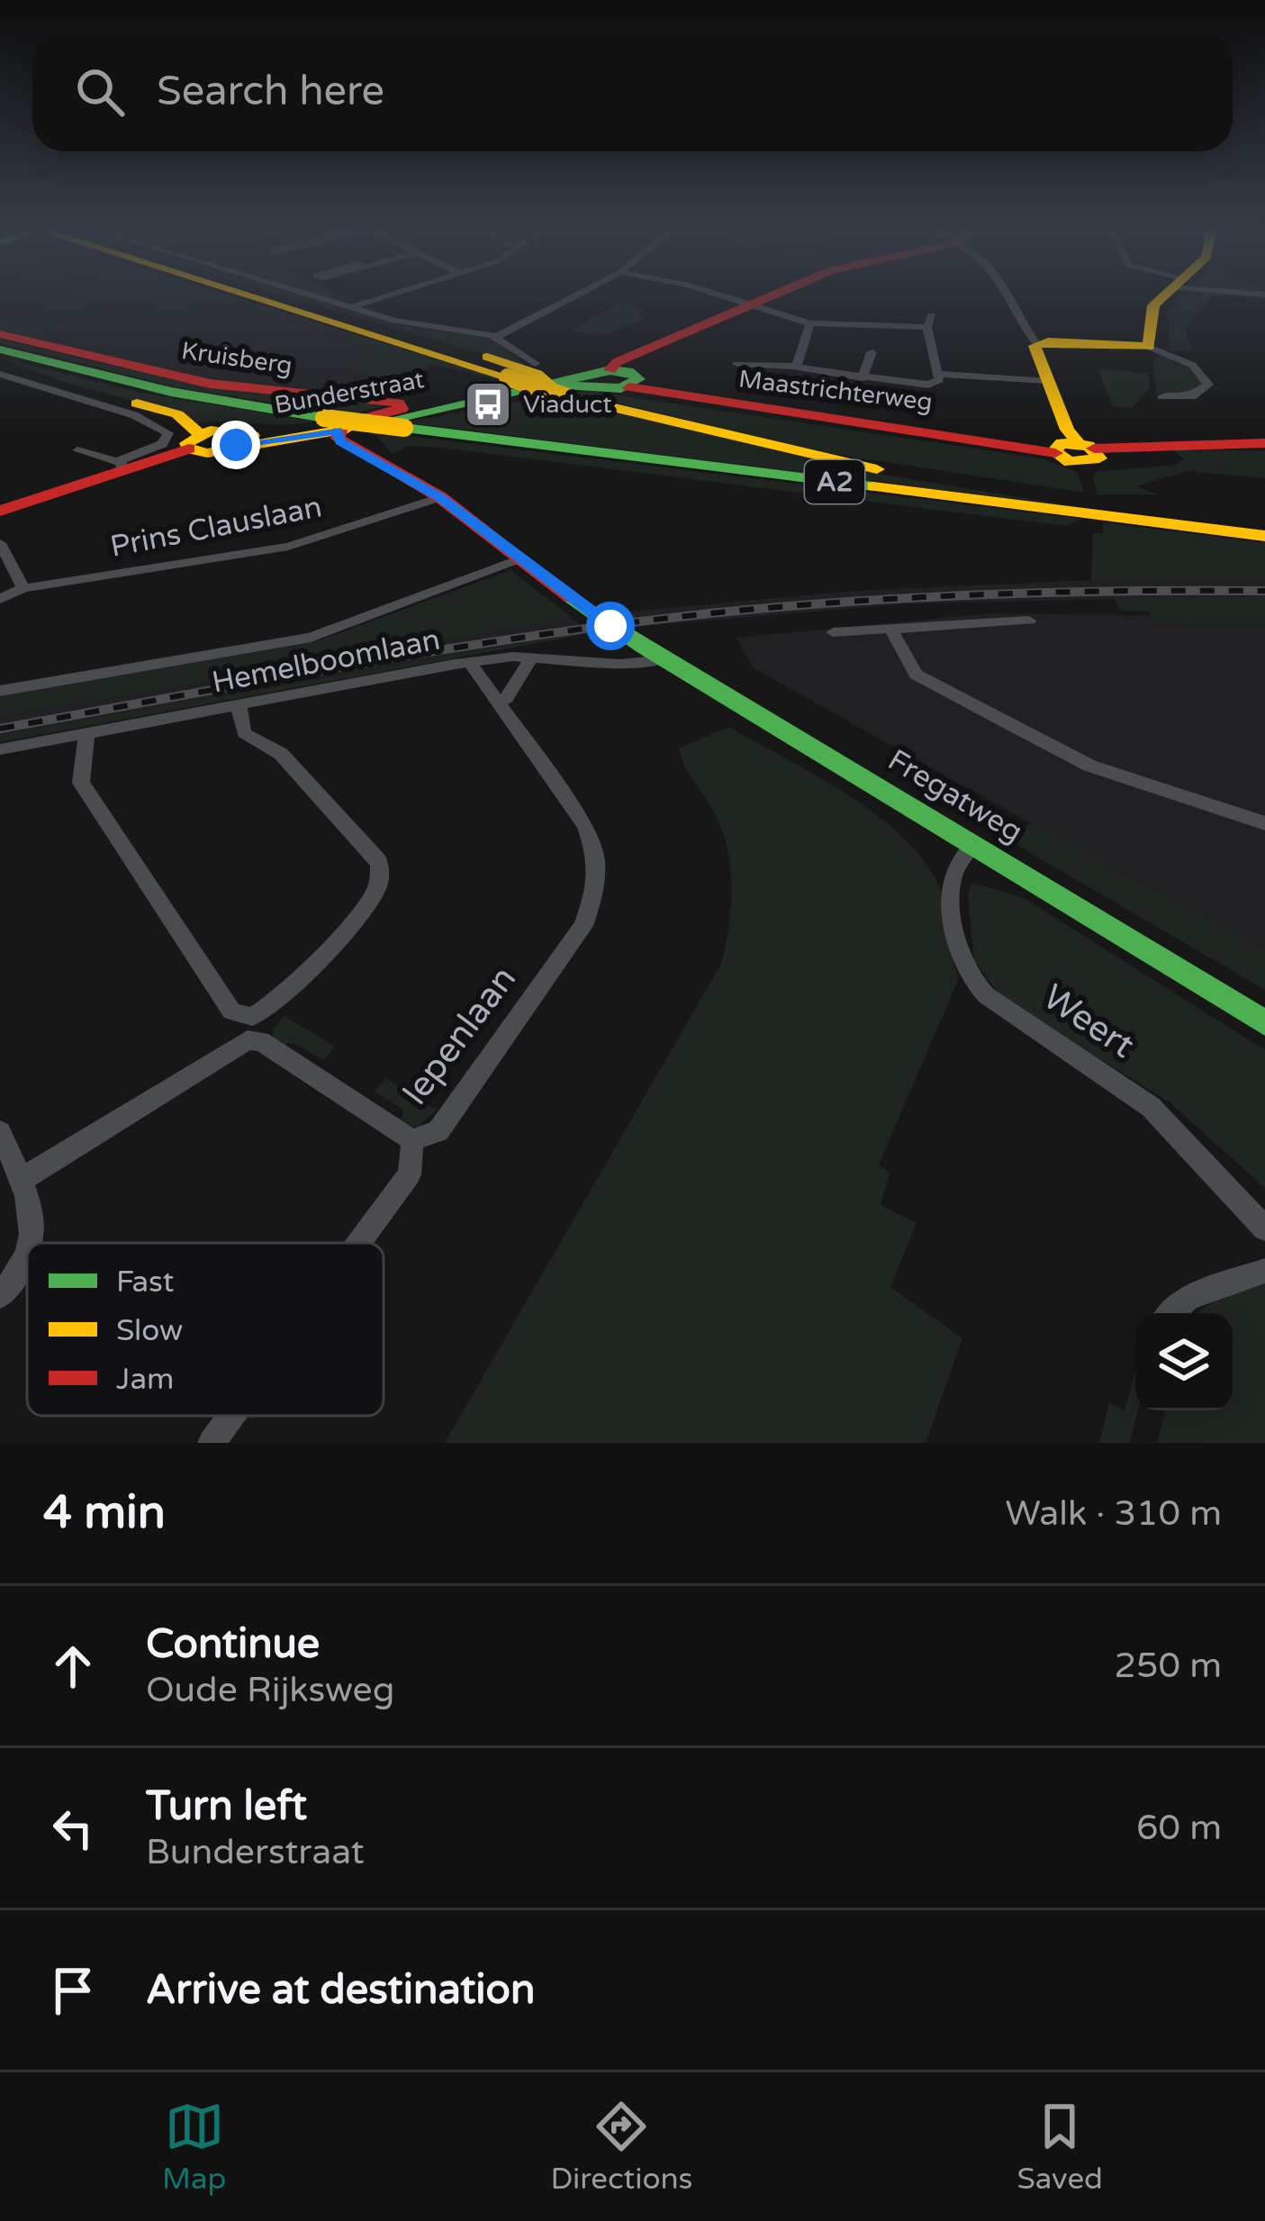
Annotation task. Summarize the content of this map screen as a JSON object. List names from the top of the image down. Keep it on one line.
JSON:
{"streets":{"main road":["Kruisberg","Maastrichterweg","Bunderstraat","A2","Fregatweg"],"street":["Prins Clauslaan","Hemelboomlaan","Weert","Iepenlaan"]},"crossings":[["Kruisberg","Bunderstraat"],["Kruisberg","A2"],["Maastrichterweg","Bunderstraat"],["Bunderstraat","A2"],["Bunderstraat","Fregatweg"],["A2","Fregatweg"],["Prins Clauslaan","Fregatweg"],["Hemelboomlaan","Fregatweg"],["Hemelboomlaan","Iepenlaan"],["Fregatweg","Weert"]],"places":{"bus stop":["Viaduct"]},"legend":["Fast","Slow","Jam"],"page":{"search":"Search here","heading":["4 min","Walk · 310 m"],"list":[["Continue","Oude Rijksweg","250 m"],["Turn left","Bunderstraat","60 m"],"Arrive at destination"],"nav":["Map","Directions","Saved"]}}
